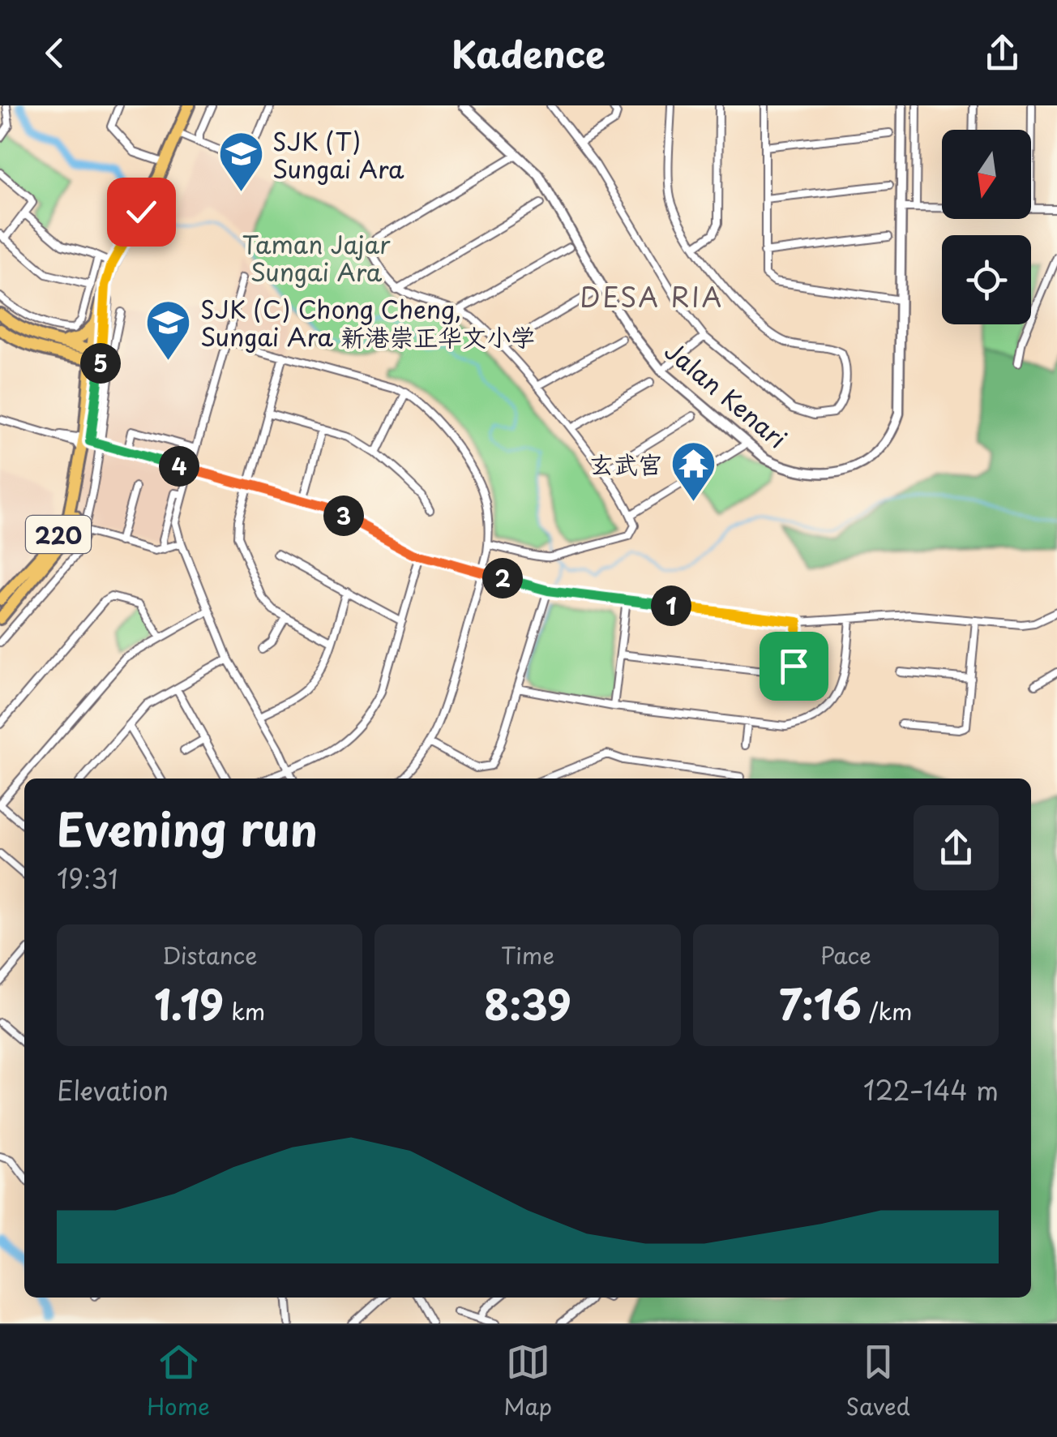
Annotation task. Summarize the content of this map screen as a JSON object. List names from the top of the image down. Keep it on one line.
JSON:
{"streets":{"main road":["220"],"street":["Jalan Kenari"]},"districts":["DESA RIA"],"parks":["Taman Jajar Sungai Ara"],"places":{"school or university":["SJK (T) Sungai Ara","SJK (C) Chong Cheng, Sungai Ara 新港崇正华文小学"],"temple":["玄武宫"]},"north":"bottom","page":{"header":"Kadence","pins":["5","4","3","2","1"],"heading":["Evening run","19:31"],"stats":[["Distance","1.19 km"],["Time","8:39"],["Pace","7:16 /km"]],"chart":["Elevation","122–144 m"],"tabs":["Home","Map","Saved"]}}
